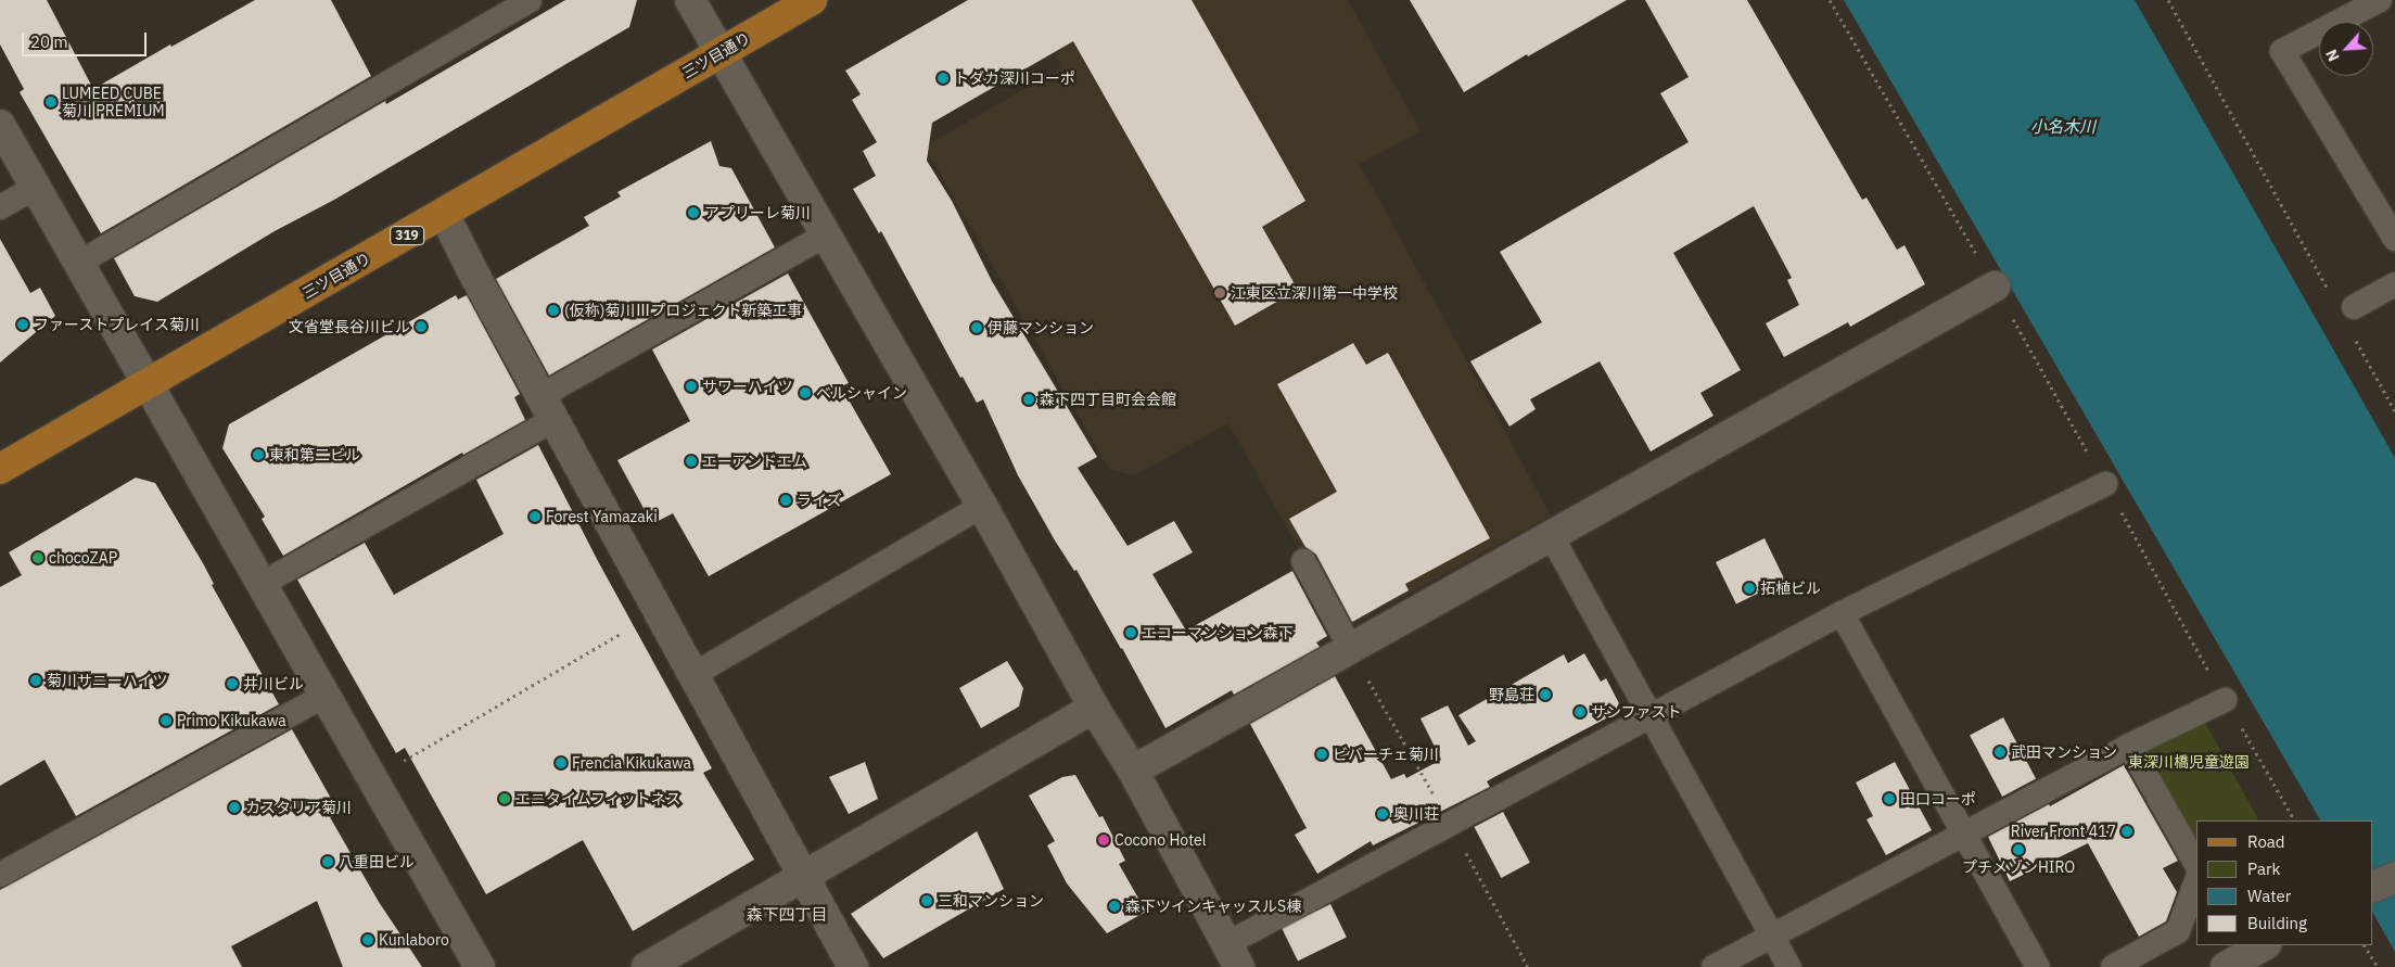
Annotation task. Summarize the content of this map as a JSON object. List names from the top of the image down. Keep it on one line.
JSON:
{"streets":{"main road":["三ツ目通り","319"]},"districts":["森下四丁目"],"water":["小名木川"],"parks":["東深川橋児童遊園"],"places":["トダカ深川コーポ","LUMEED CUBE 菊川 PREMIUM","アプリーレ菊川","江東区立深川第一中学校","(仮称)菊川Ⅲプロジェクト新築工事","ファーストプレイス菊川","文省堂長谷川ビル","伊藤マンション","サワーハイツ","ベルシャイン","森下四丁目町会会館","東和第二ビル","エーアンドエム","ライズ","Forest Yamazaki","chocoZAP","拓植ビル","エコーマンション森下","菊川サニーハイツ","井川ビル","野島荘","サンファスト","Primo Kikukawa","武田マンション","ビバーチェ菊川","Frencia Kikukawa","エニタイムフィットネス","田口コーポ","カスタリア菊川","奥川荘","River Front 417","Cocono Hotel","プチメゾンHIRO","八重田ビル","三和マンション","森下ツインキャッスルS棟","Kunlaboro"],"legend":["Road","Park","Water","Building"],"scale_bar":"20 m","north":"bottom left"}
